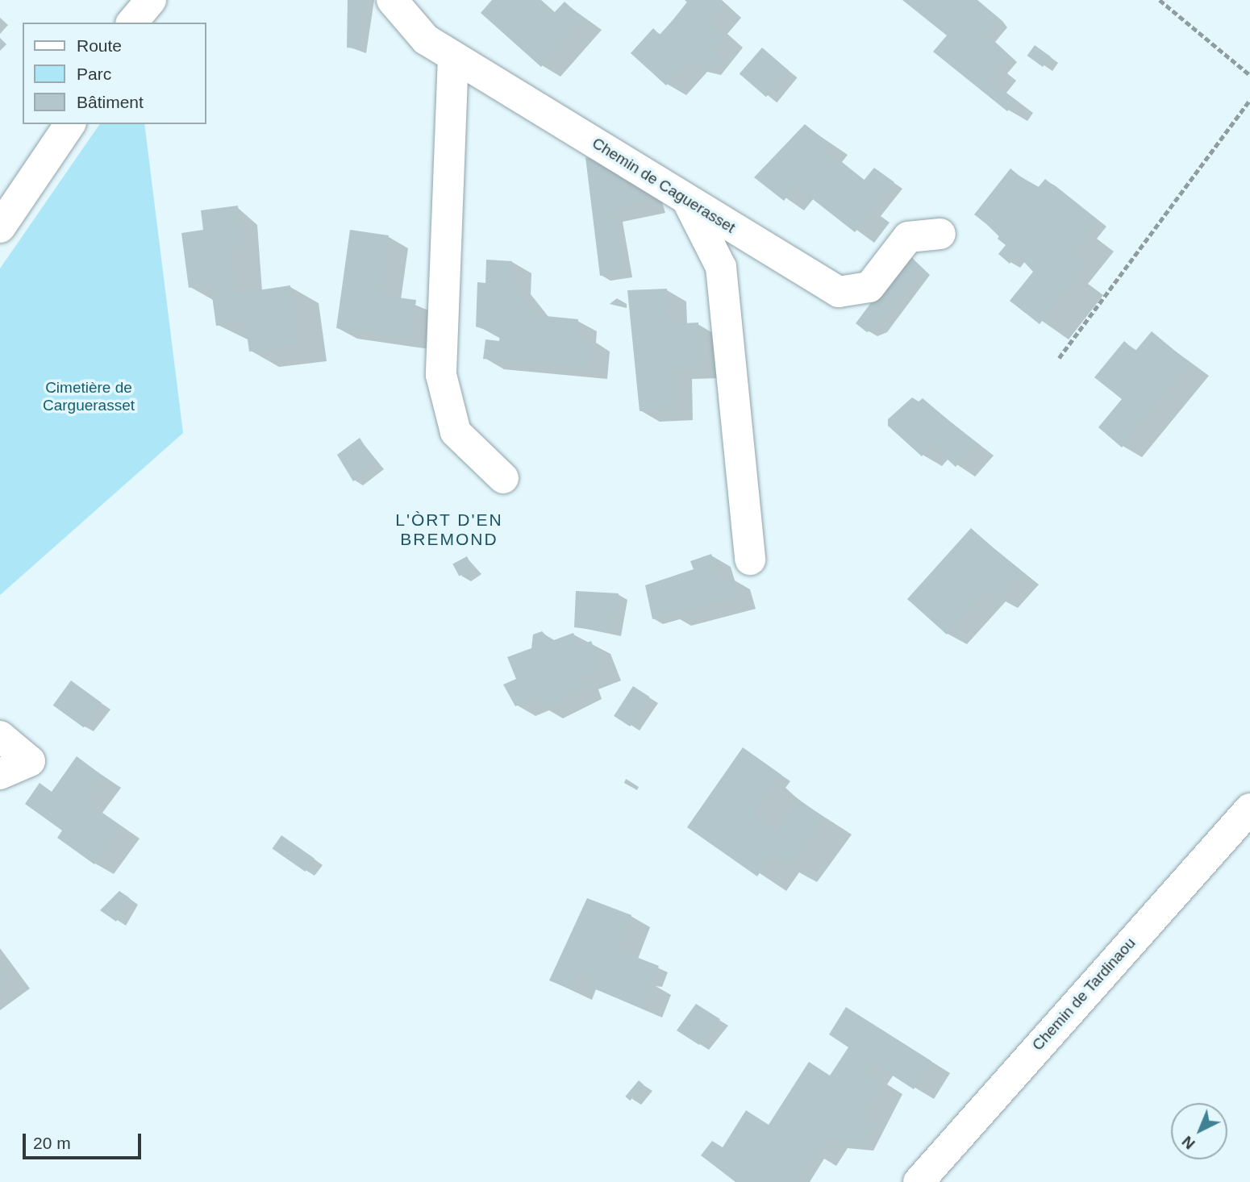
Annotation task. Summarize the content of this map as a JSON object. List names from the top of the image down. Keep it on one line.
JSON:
{"streets":{"street":["Chemin de Caguerasset","Chemin de Tardinaou"]},"districts":["L'ÒRT D'EN BREMOND"],"parks":["Cimetière de Carguerasset"],"legend":["Route","Parc","Bâtiment"],"scale_bar":"20 m","north":"bottom left"}
